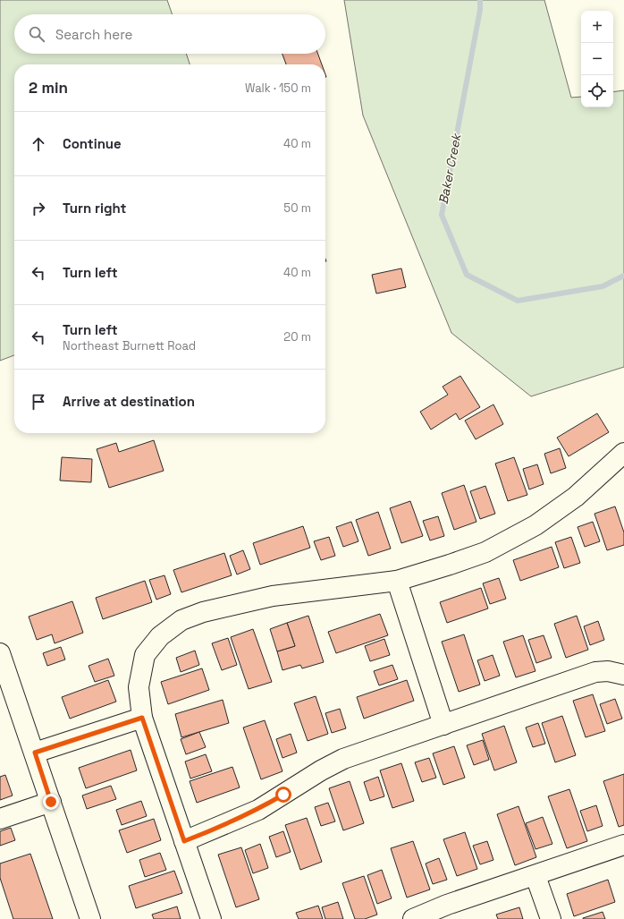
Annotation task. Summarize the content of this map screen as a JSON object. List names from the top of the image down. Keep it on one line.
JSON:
{"water":["Baker Creek"],"page":{"map_buttons":["+","−"],"search":"Search here","heading":["2 min","Walk · 150 m"],"list":[["Continue","40 m"],["Turn right","50 m"],["Turn left","40 m"],["Turn left","Northeast Burnett Road","20 m"],"Arrive at destination"]}}
